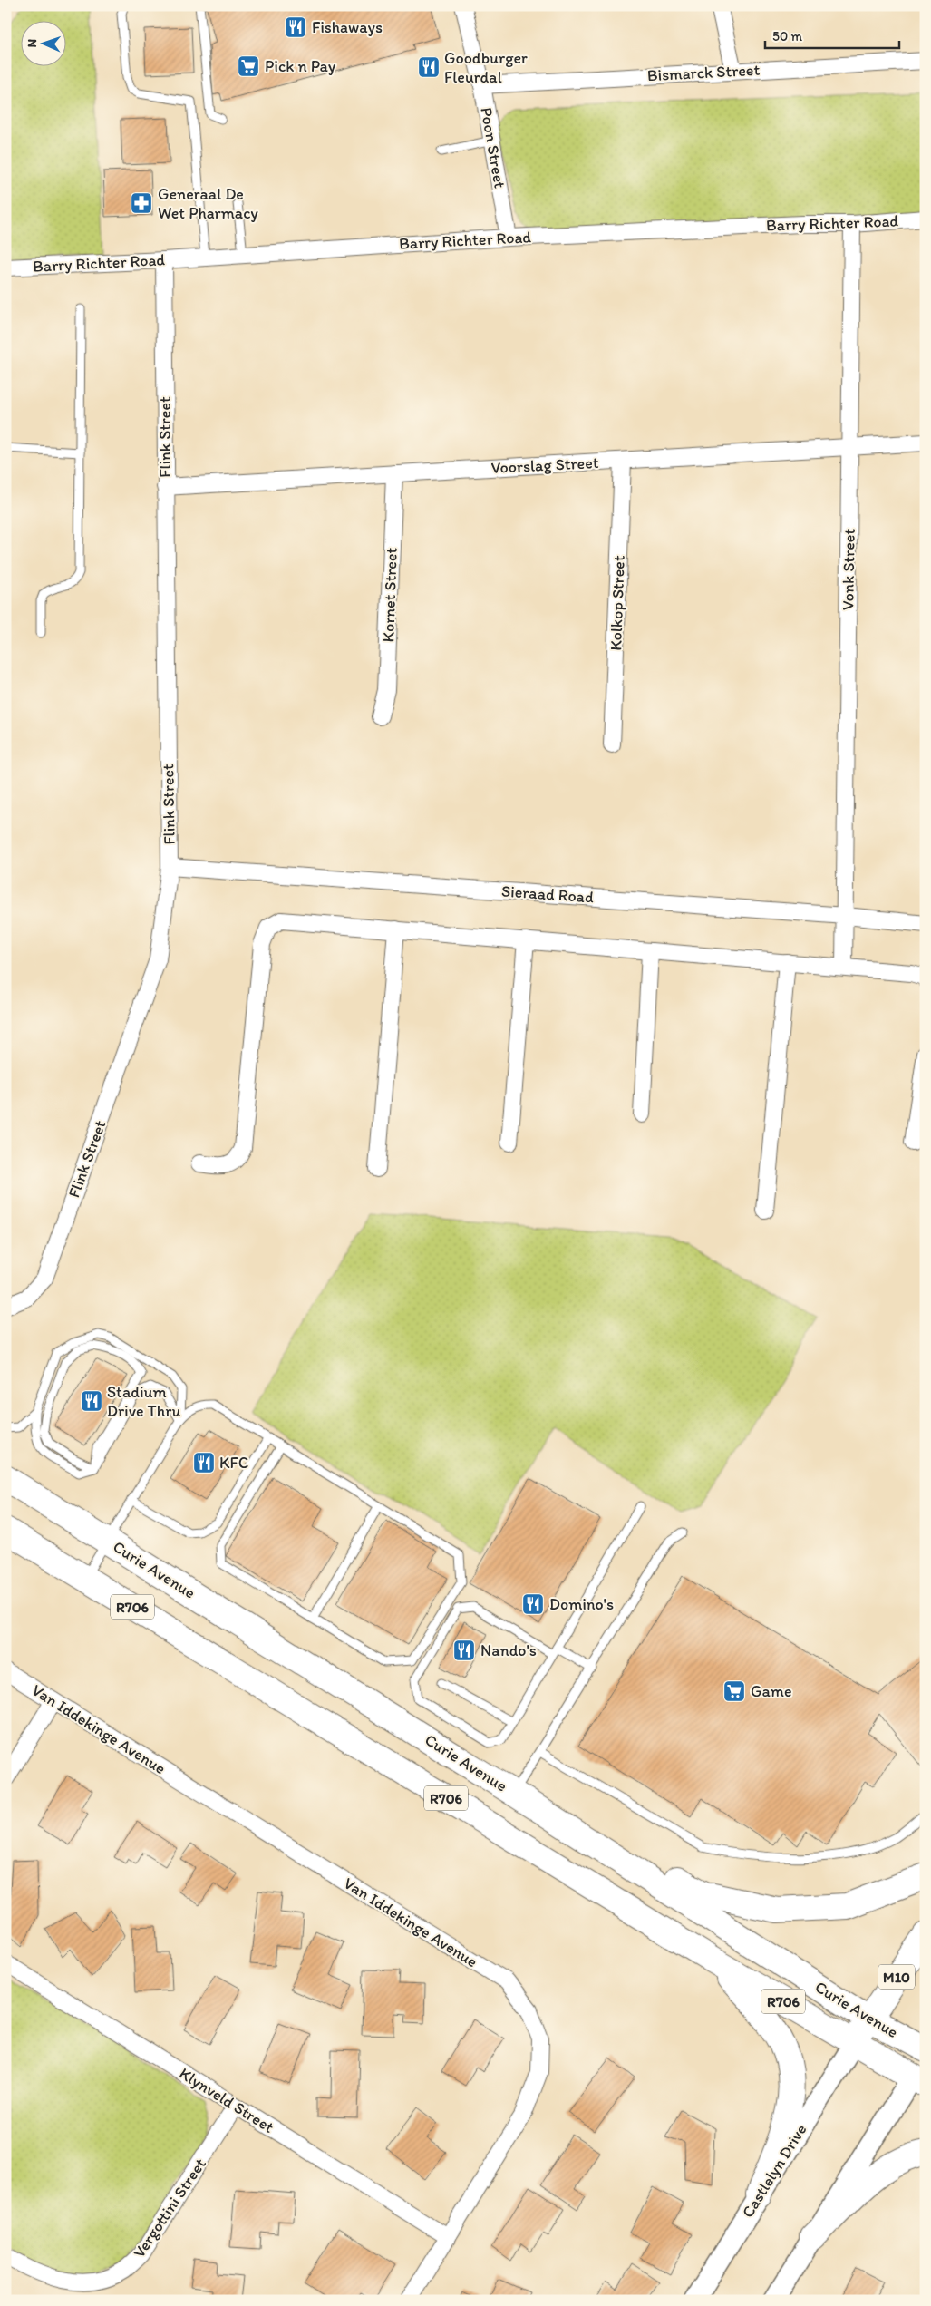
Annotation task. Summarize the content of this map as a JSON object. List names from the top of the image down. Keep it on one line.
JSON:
{"streets":{"main road":["Curie Avenue","R706","M10"],"street":["Bismarck Street","Poon Street","Barry Richter Road","Flink Street","Voorslag Street","Vonk Street","Kornet Street","Kolkop Street","Sieraad Road","Van Iddekinge Avenue","Klynveld Street","Castlelyn Drive","Vergottini Street"]},"crossings":[["Bismarck Street","Poon Street"],["Poon Street","Barry Richter Road"],["Barry Richter Road","Flink Street"],["Barry Richter Road","Vonk Street"],["Flink Street","Voorslag Street"],["Flink Street","Sieraad Road"],["Voorslag Street","Vonk Street"],["Voorslag Street","Kornet Street"],["Voorslag Street","Kolkop Street"],["Vonk Street","Sieraad Road"],["Curie Avenue","M10"],["Curie Avenue","Castlelyn Drive"],["Van Iddekinge Avenue","Klynveld Street"],["M10","Castlelyn Drive"],["Klynveld Street","Vergottini Street"]],"places":{"restaurant":["Fishaways","Goodburger Fleurdal","Stadium Drive Thru","KFC","Domino's","Nando's"],"supermarket":["Pick n Pay","Game"],"pharmacy":["Generaal De Wet Pharmacy"]},"scale_bar":"50 m","north":"left"}
